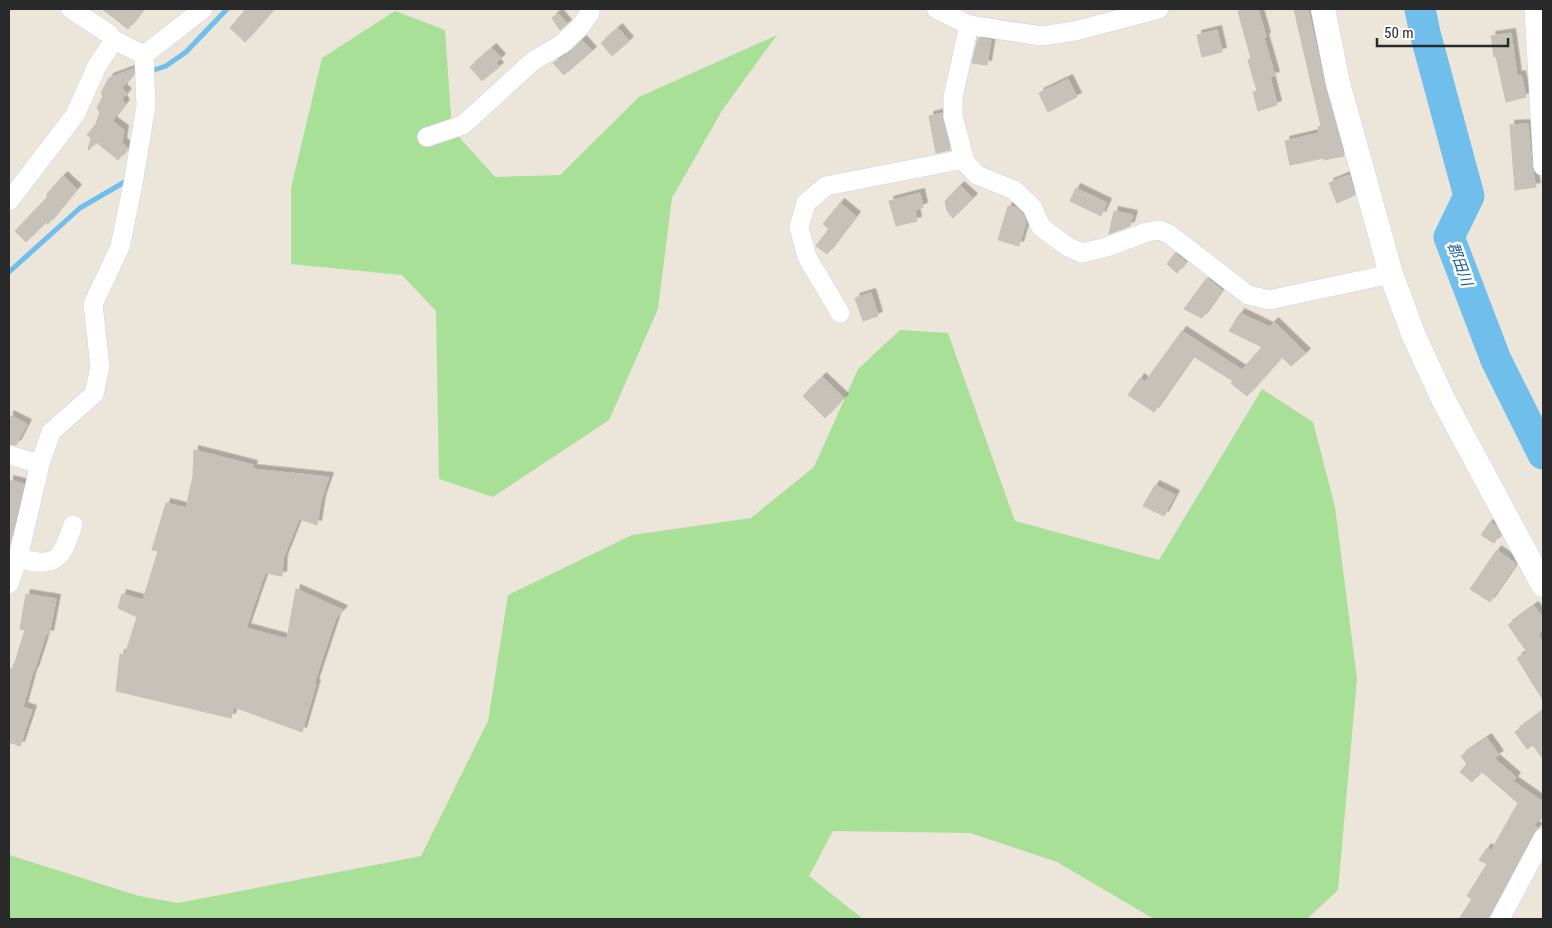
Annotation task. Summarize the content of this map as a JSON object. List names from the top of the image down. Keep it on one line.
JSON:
{"water":["郡田川"],"scale_bar":"50 m"}
